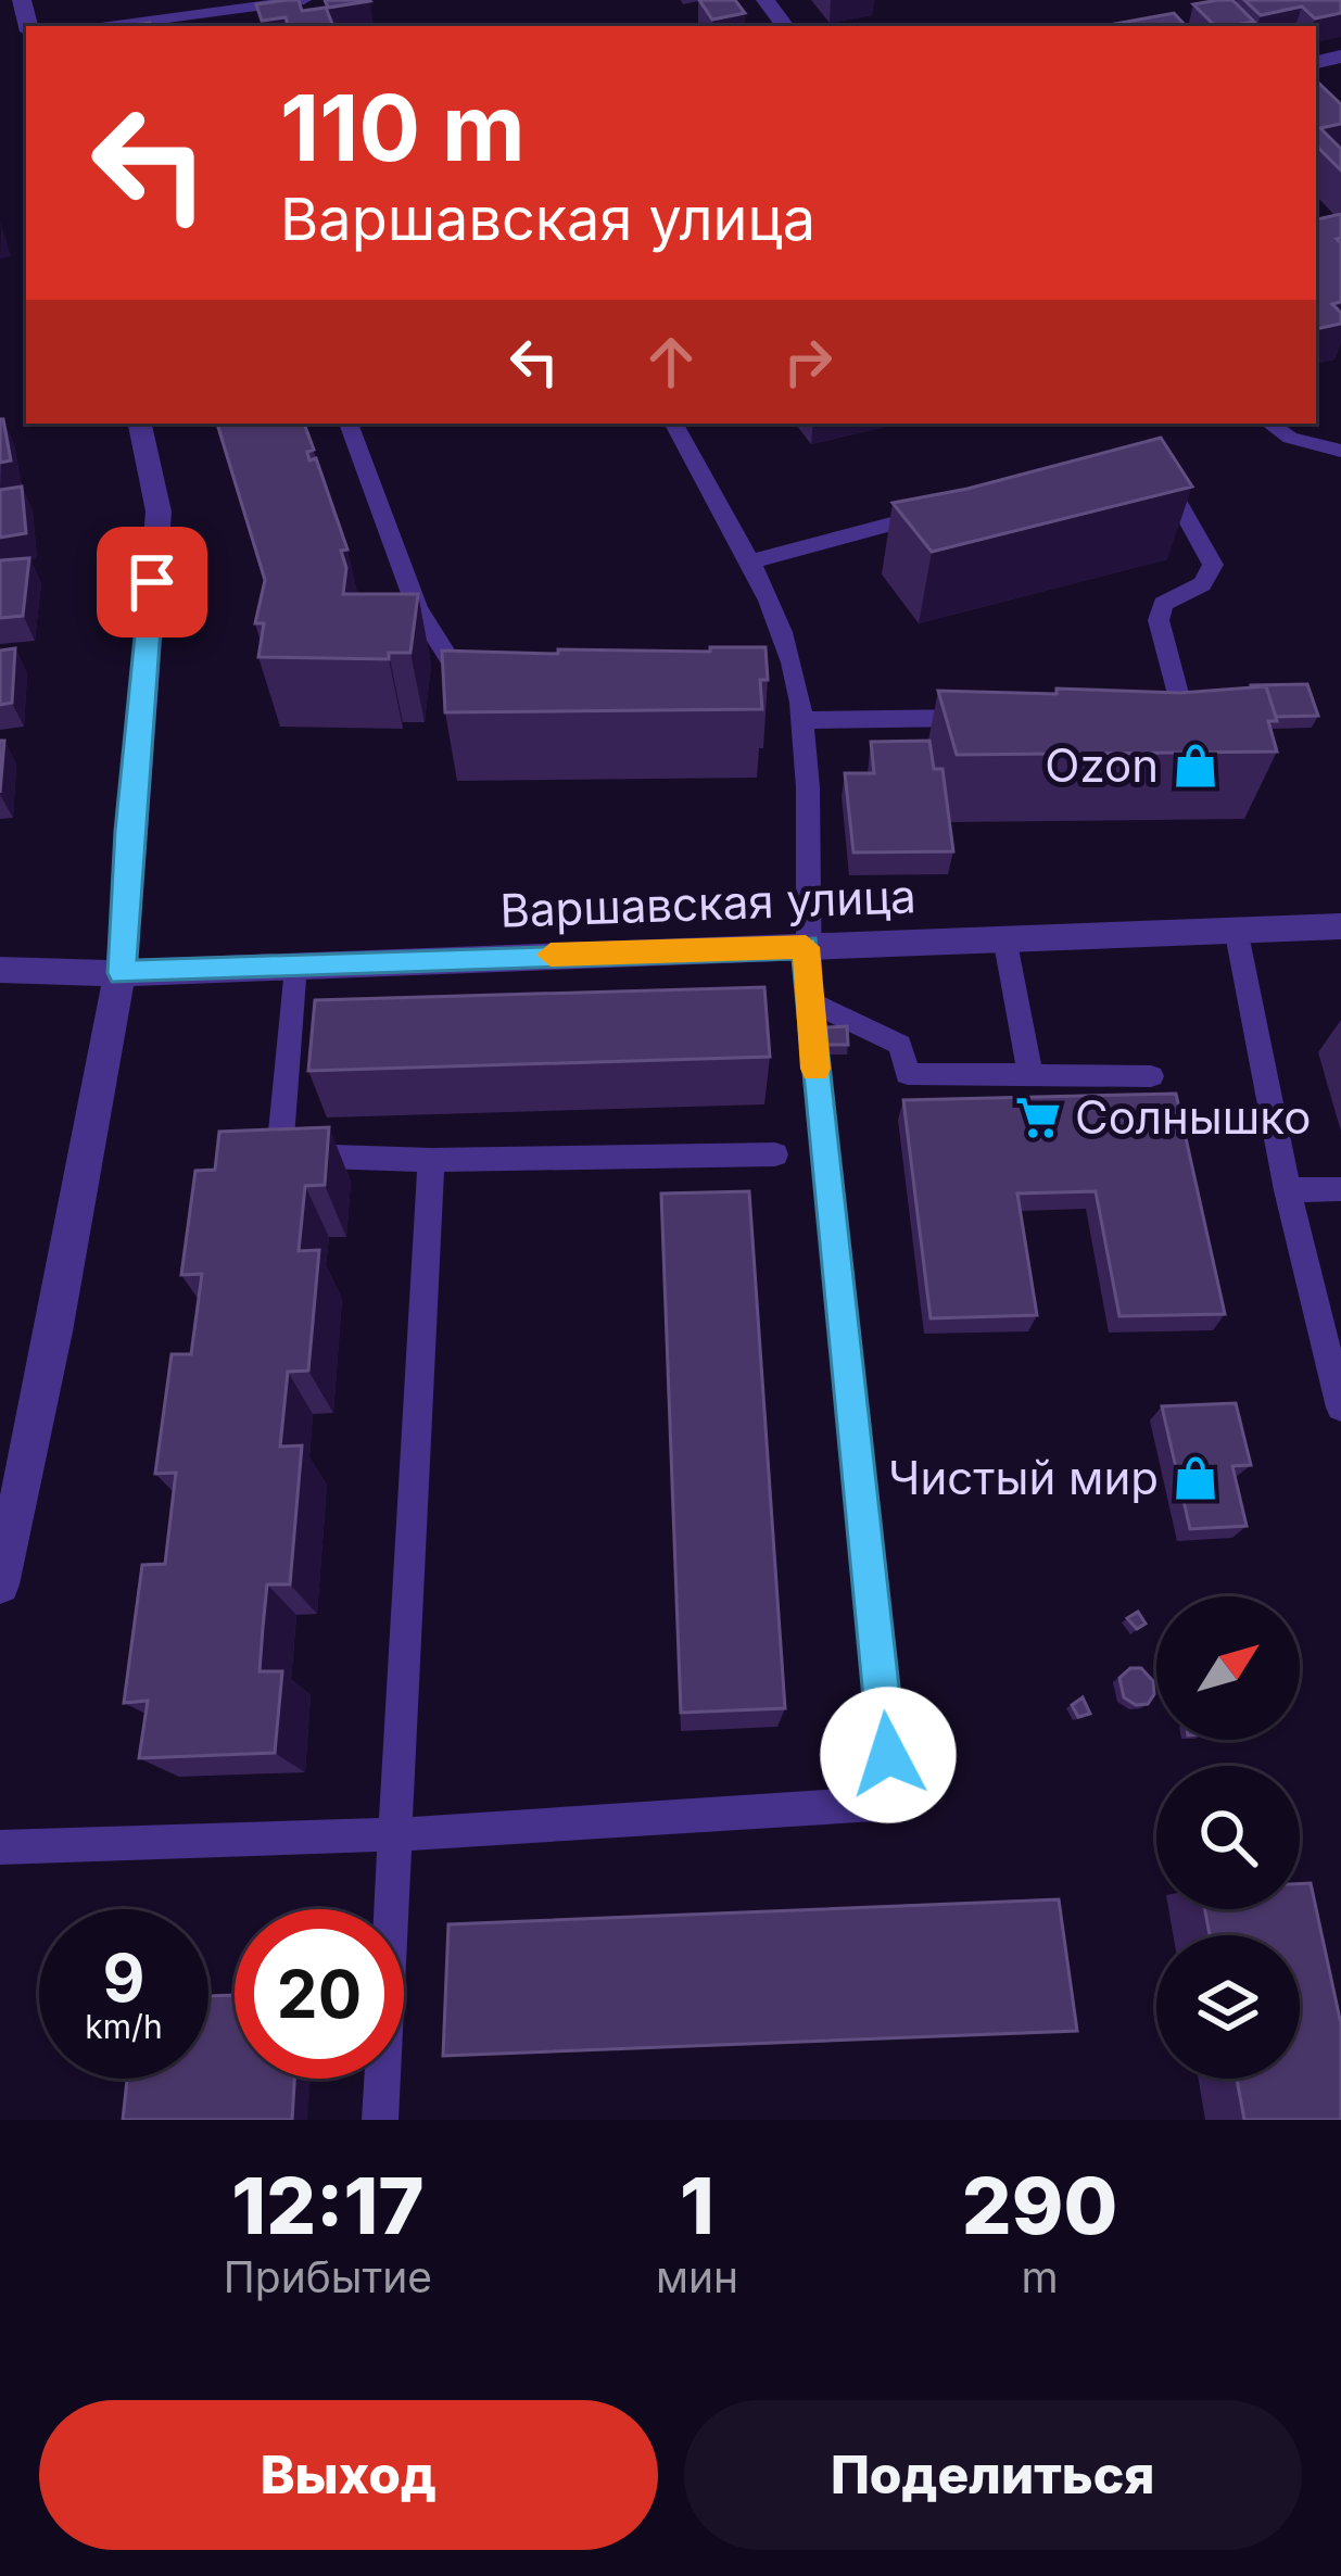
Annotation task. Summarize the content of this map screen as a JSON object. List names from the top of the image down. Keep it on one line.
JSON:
{"streets":{"street":["Варшавская улица"]},"places":{"shop":["Ozon","Чистый мир"],"supermarket":["Солнышко"]},"north":"top right","page":{"turn":["110 m","Варшавская улица"],"speed":"9 km/h","limit":"20","eta":["12:17","Прибытие","1","мин","290","m"],"buttons":["Выход","Поделиться"]}}
